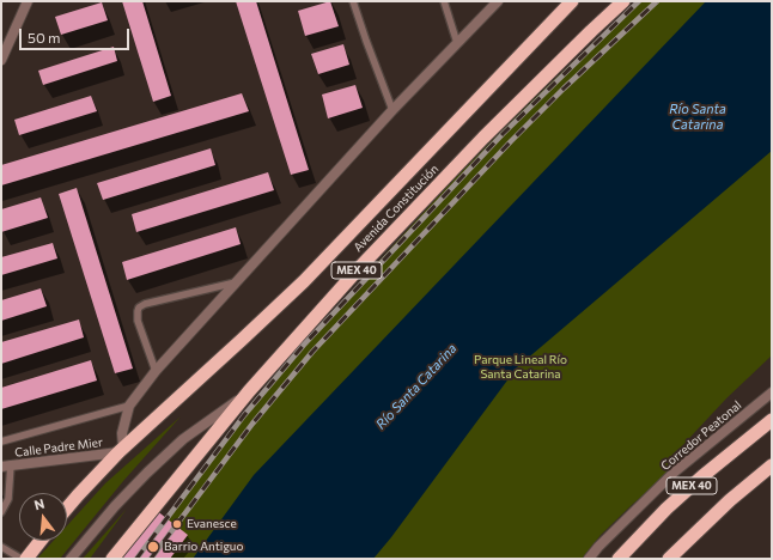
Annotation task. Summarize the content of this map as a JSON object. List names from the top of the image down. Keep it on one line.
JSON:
{"streets":{"highway":["Avenida Constitución","MEX 40"],"street":["Corredor Peatonal","Calle Padre Mier"]},"crossings":[["Avenida Constitución","Calle Padre Mier"]],"water":["Río Santa Catarina"],"parks":["Parque Lineal Río Santa Catarina"],"places":["Evanesce","Barrio Antiguo"],"scale_bar":"50 m","north":"top"}
